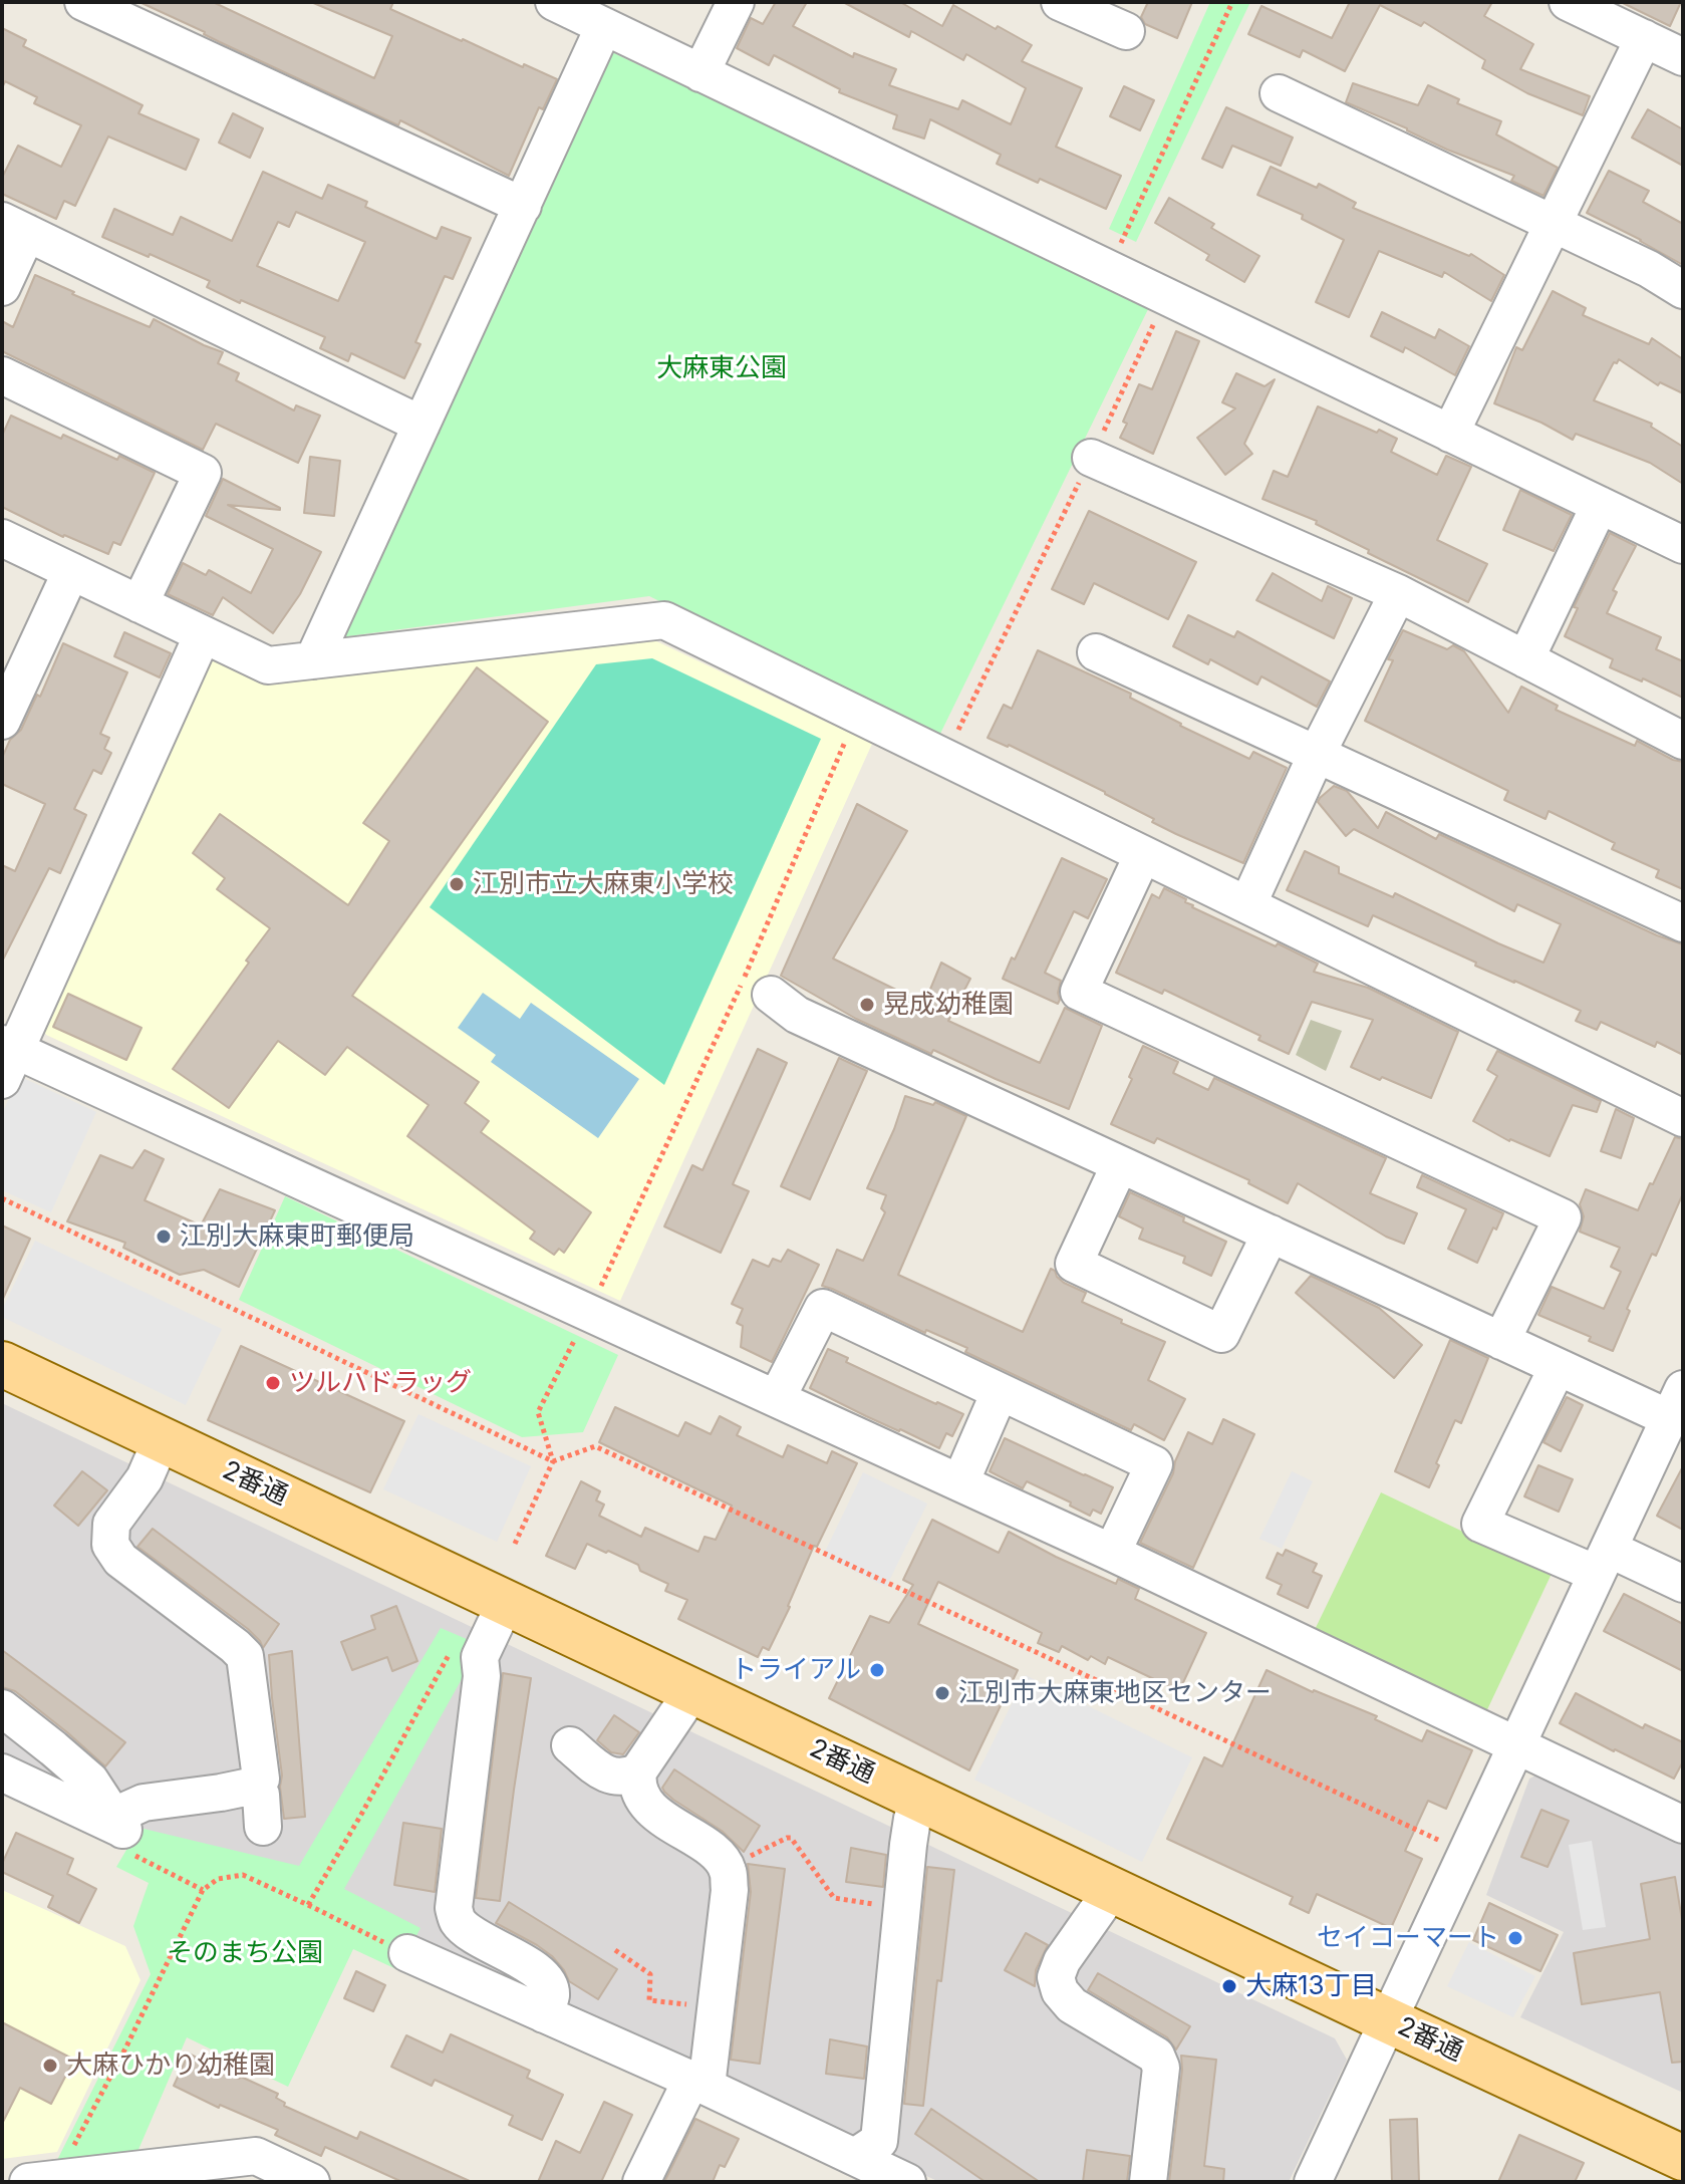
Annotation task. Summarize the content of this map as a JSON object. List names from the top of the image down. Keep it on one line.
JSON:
{"streets":{"main road":["2番通"]},"parks":["大麻東公園","そのまち公園"],"places":["江別市立大麻東小学校","晃成幼稚園","江別大麻東町郵便局","ツルハドラッグ","トライアル","江別市大麻東地区センター","セイコーマート","大麻13丁目","大麻ひかり幼稚園"]}
